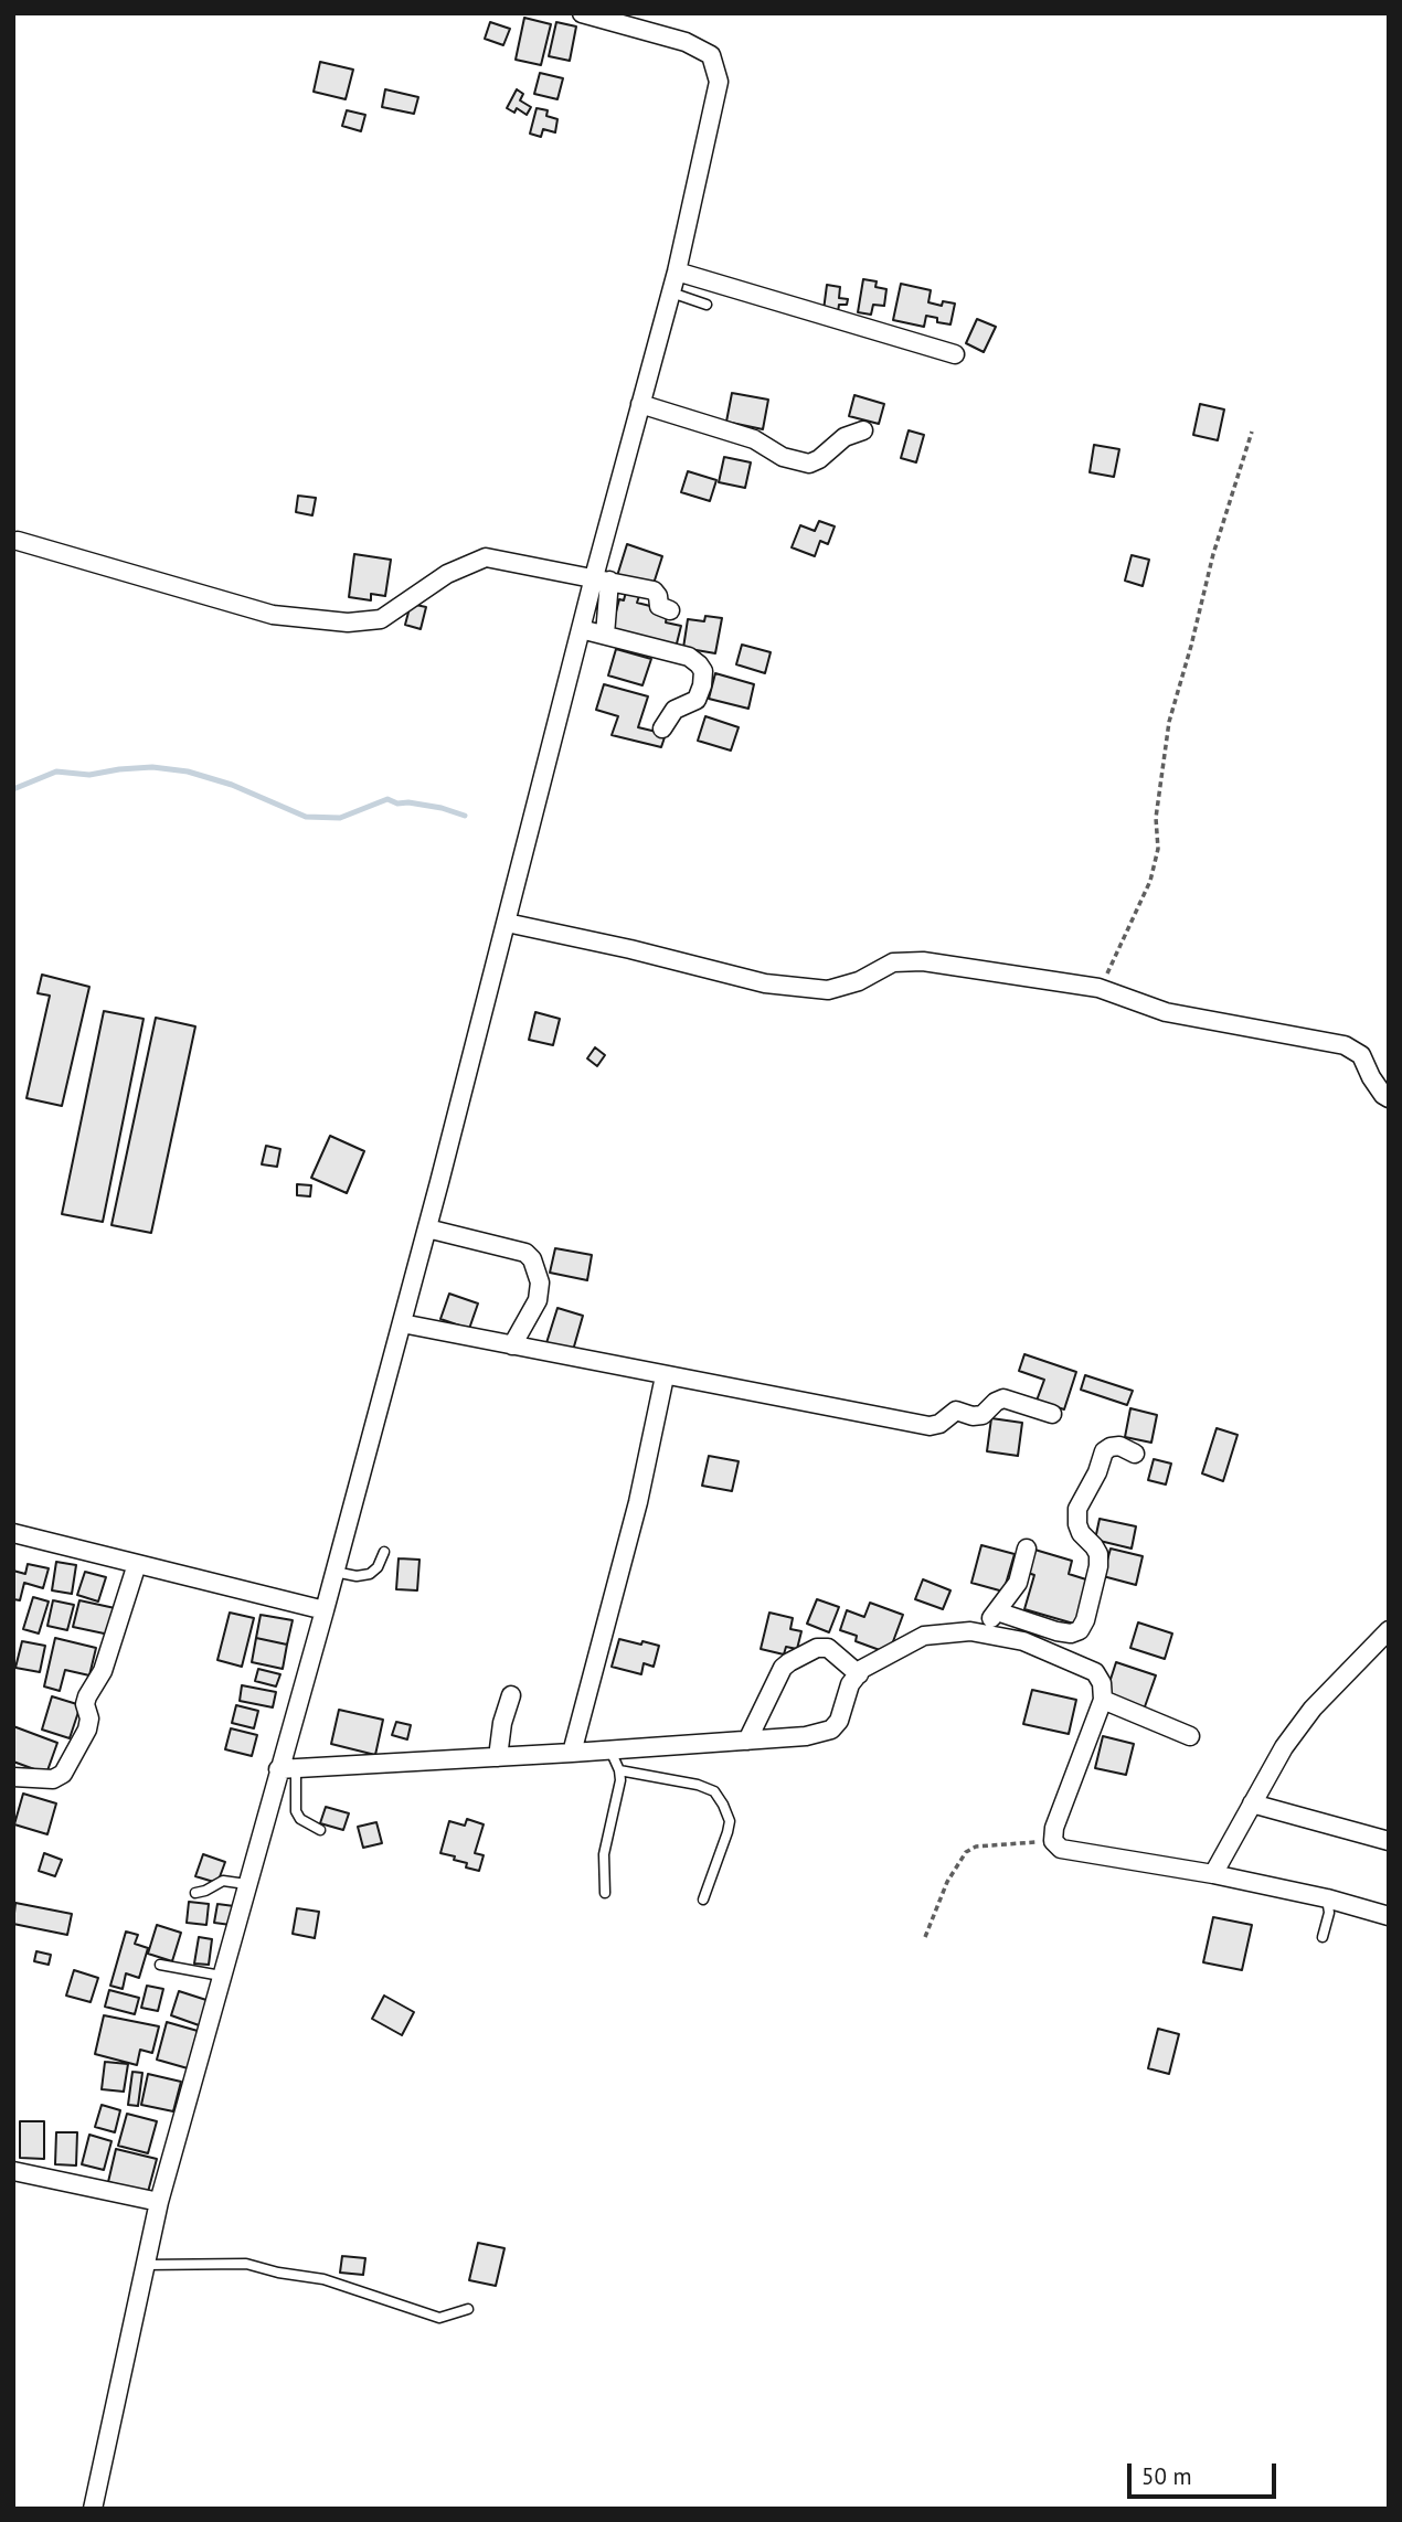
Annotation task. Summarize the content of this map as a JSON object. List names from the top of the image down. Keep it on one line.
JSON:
{"scale_bar":"50 m"}
